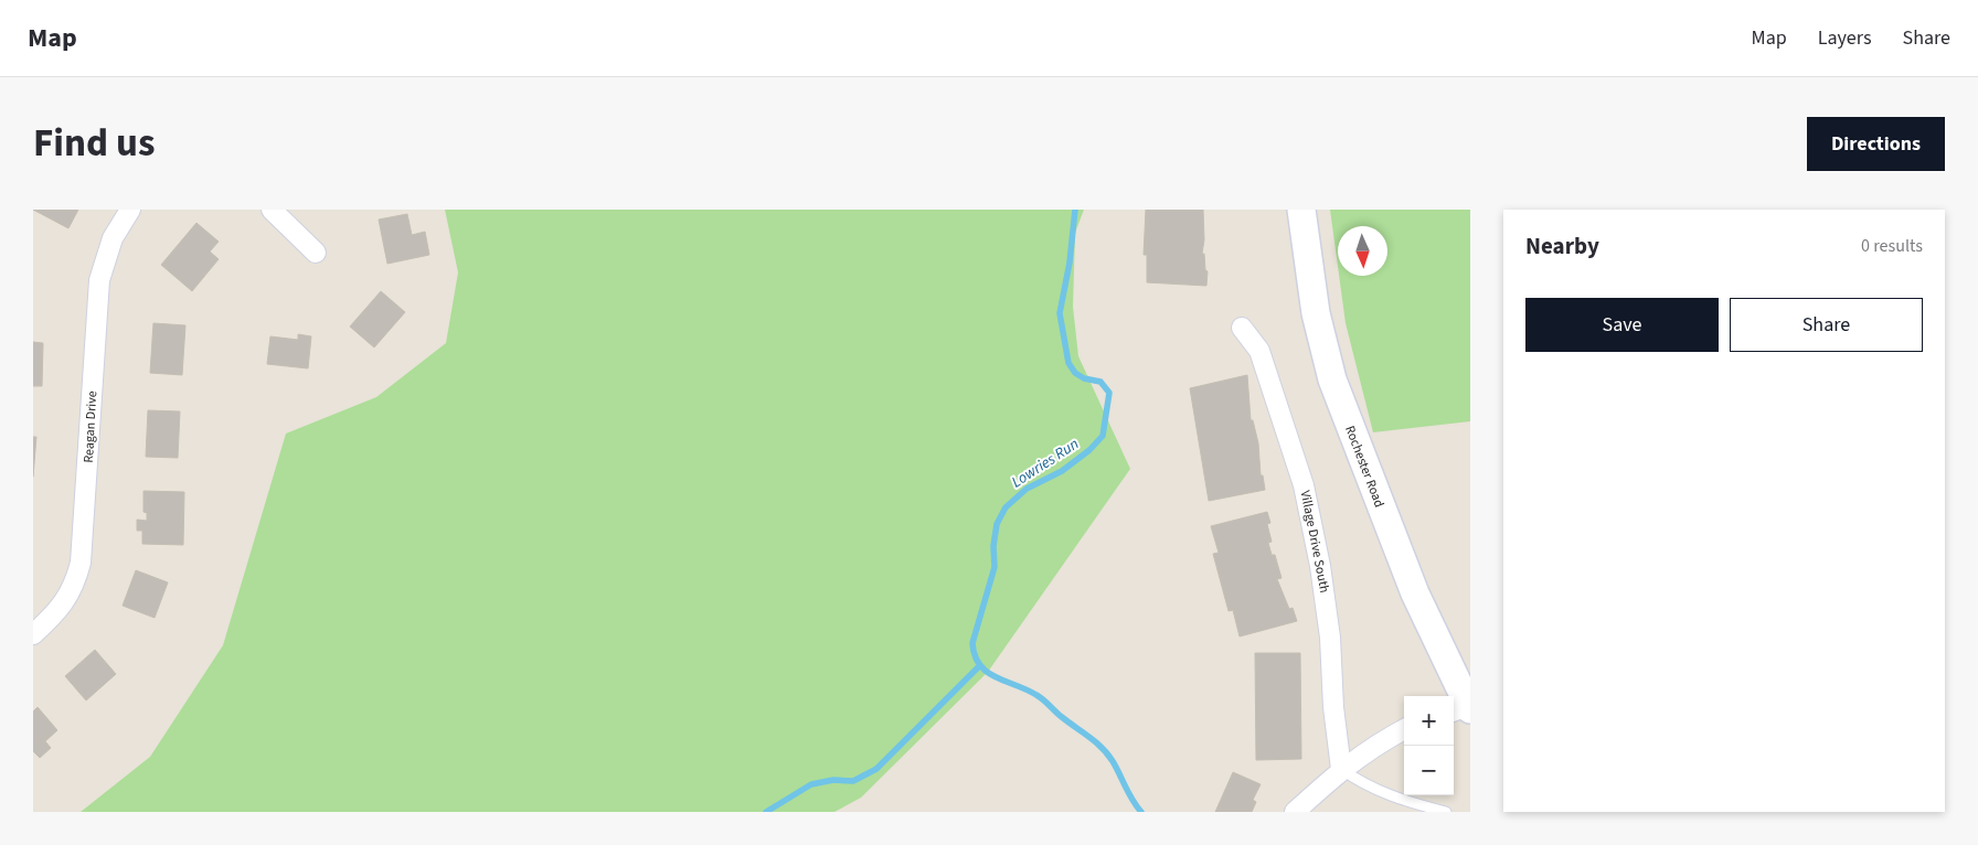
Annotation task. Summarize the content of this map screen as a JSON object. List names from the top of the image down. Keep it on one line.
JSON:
{"streets":{"street":["Reagan Drive","Rochester Road","Village Drive South"]},"water":["Lowries Run"],"north":"bottom","page":{"header":"Map","nav":["Map","Layers","Share"],"title":"Find us","buttons":["Directions",["Save","Share"]],"heading":["Nearby","0 results"],"map_buttons":["+","−"]}}
